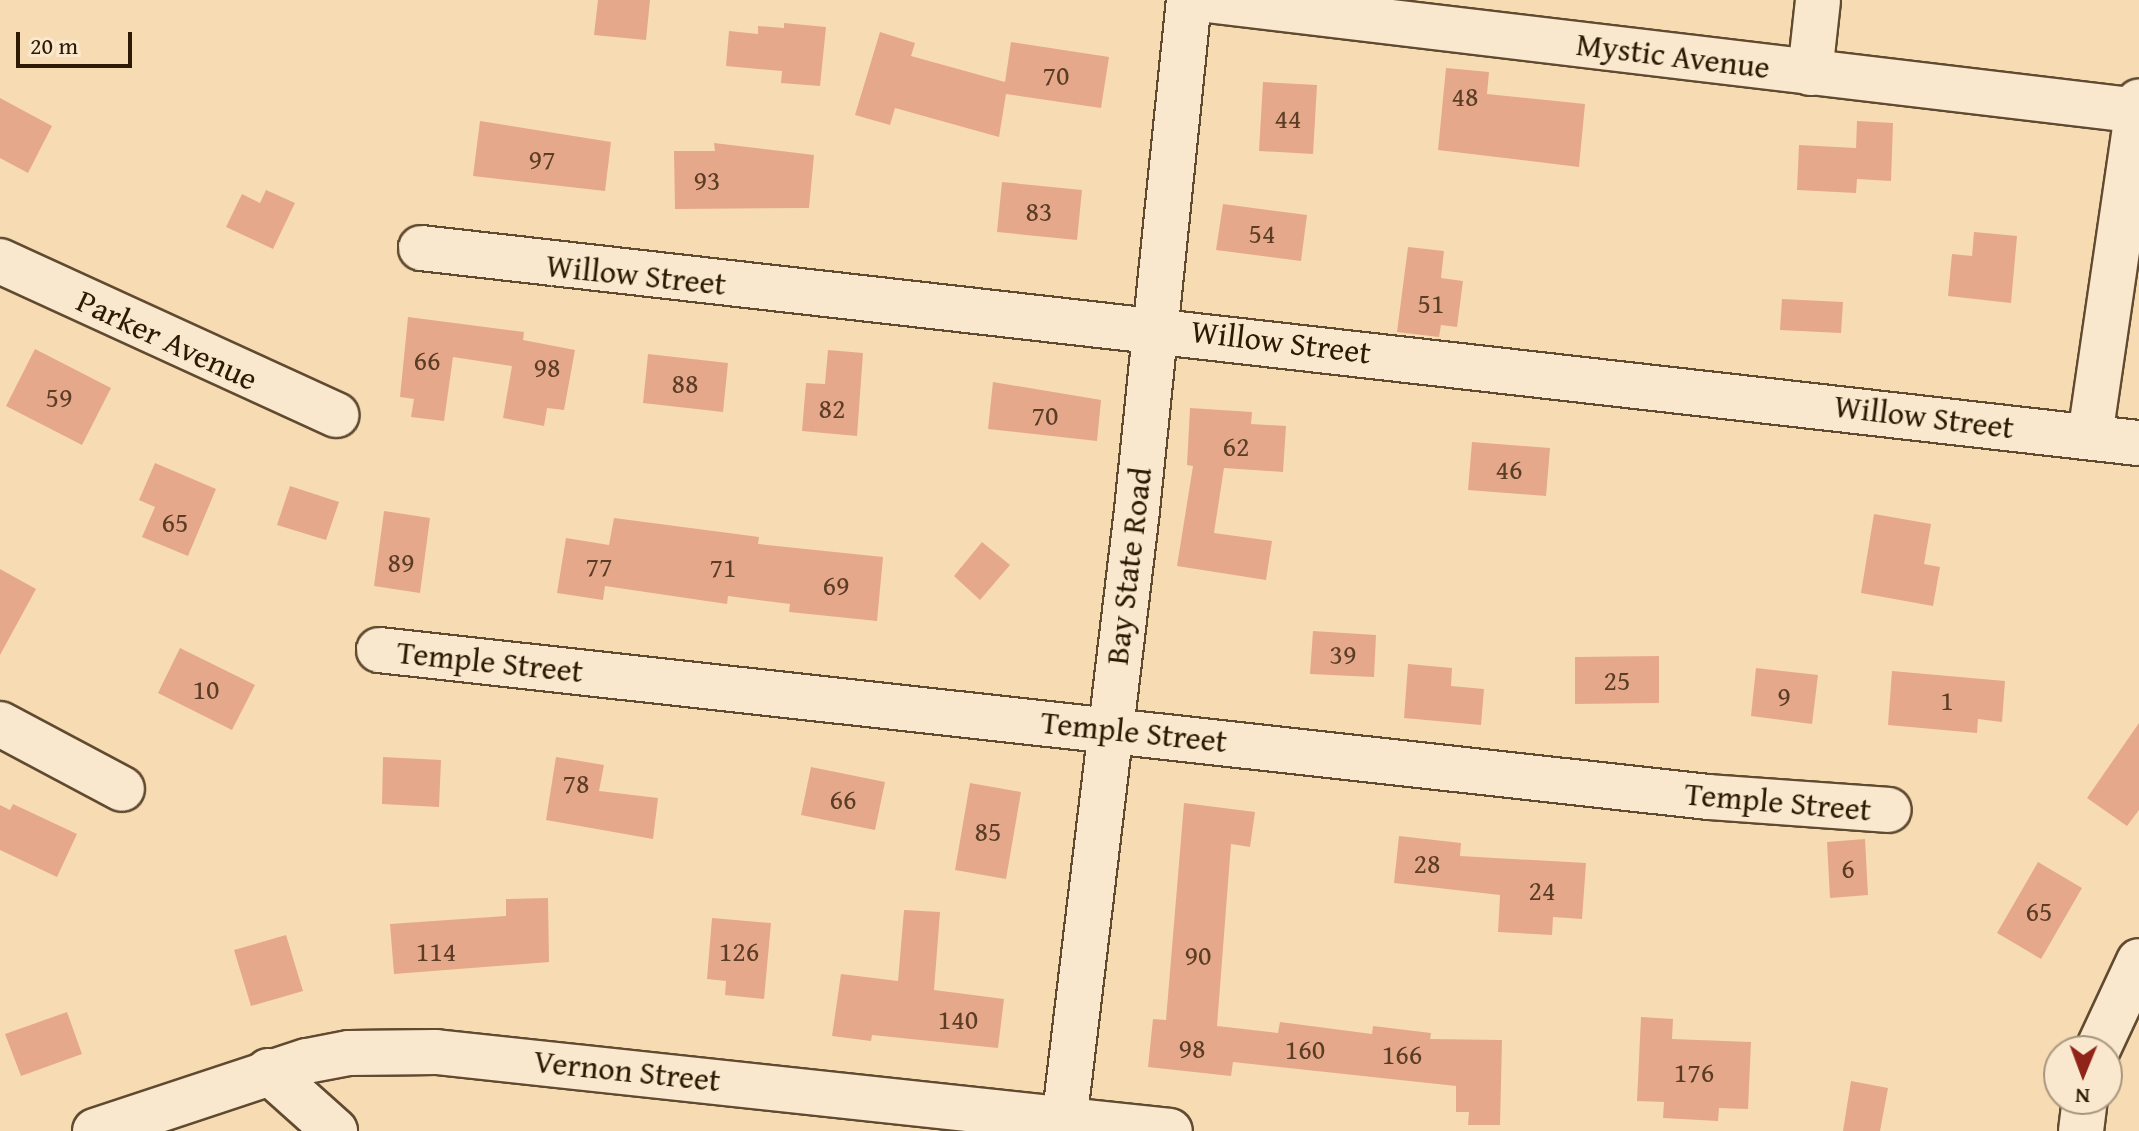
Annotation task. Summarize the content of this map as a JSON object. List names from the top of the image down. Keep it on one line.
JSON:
{"streets":{"street":["Mystic Avenue","Willow Street","Parker Avenue","Bay State Road","Temple Street","Vernon Street"]},"crossings":[["Willow Street","Bay State Road"],["Bay State Road","Temple Street"],["Bay State Road","Vernon Street"]],"house_numbers":["70","48","44","97","93","83","54","51","66","98","88","59","82","70","62","46","65","89","77","71","69","39","25","10","9","1","78","66","85","28","6","24","65","114","126","90","140","98","160","166","176"],"scale_bar":"20 m","north":"bottom"}
